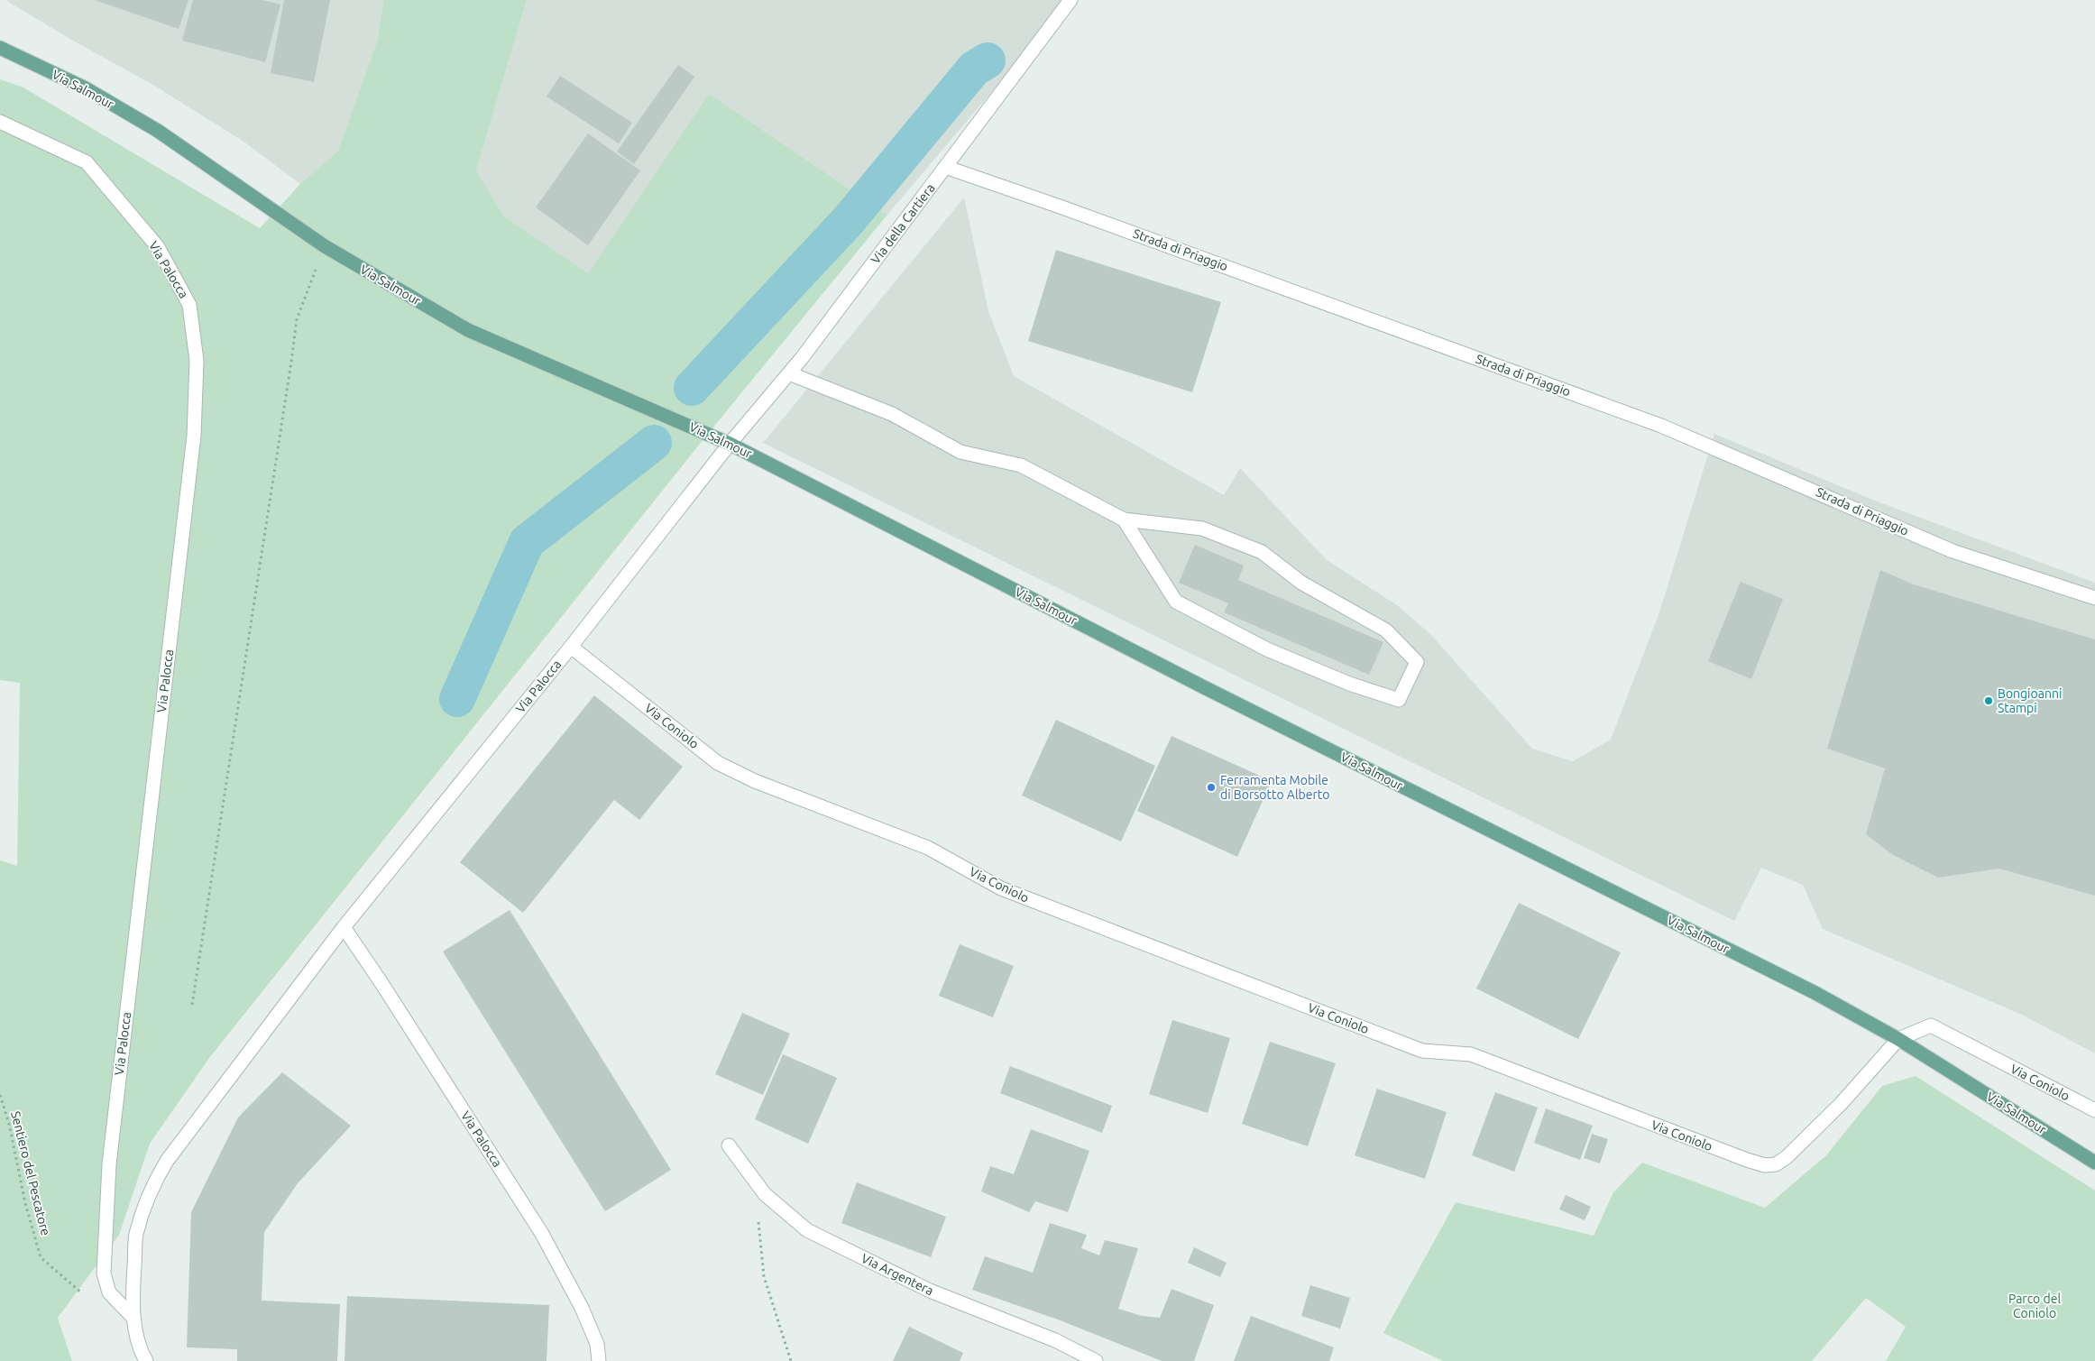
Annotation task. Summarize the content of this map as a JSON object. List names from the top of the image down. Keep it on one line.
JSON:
{"streets":{"main road":["Via Salmour"],"street":["Via della Cartiera","Strada di Priaggio","Via Palocca","Via Coniolo","Via Argentera"],"path":["Sentiero del Pescatore"]},"crossings":[["Via Salmour","Via della Cartiera"],["Via Salmour","Via Palocca"],["Via Salmour","Via Coniolo"],["Via della Cartiera","Strada di Priaggio"],["Via della Cartiera","Via Palocca"],["Via Palocca","Via Coniolo"]],"parks":["Parco del Coniolo"],"places":["Bongioanni Stampi","Ferramenta Mobile di Borsotto Alberto"]}
